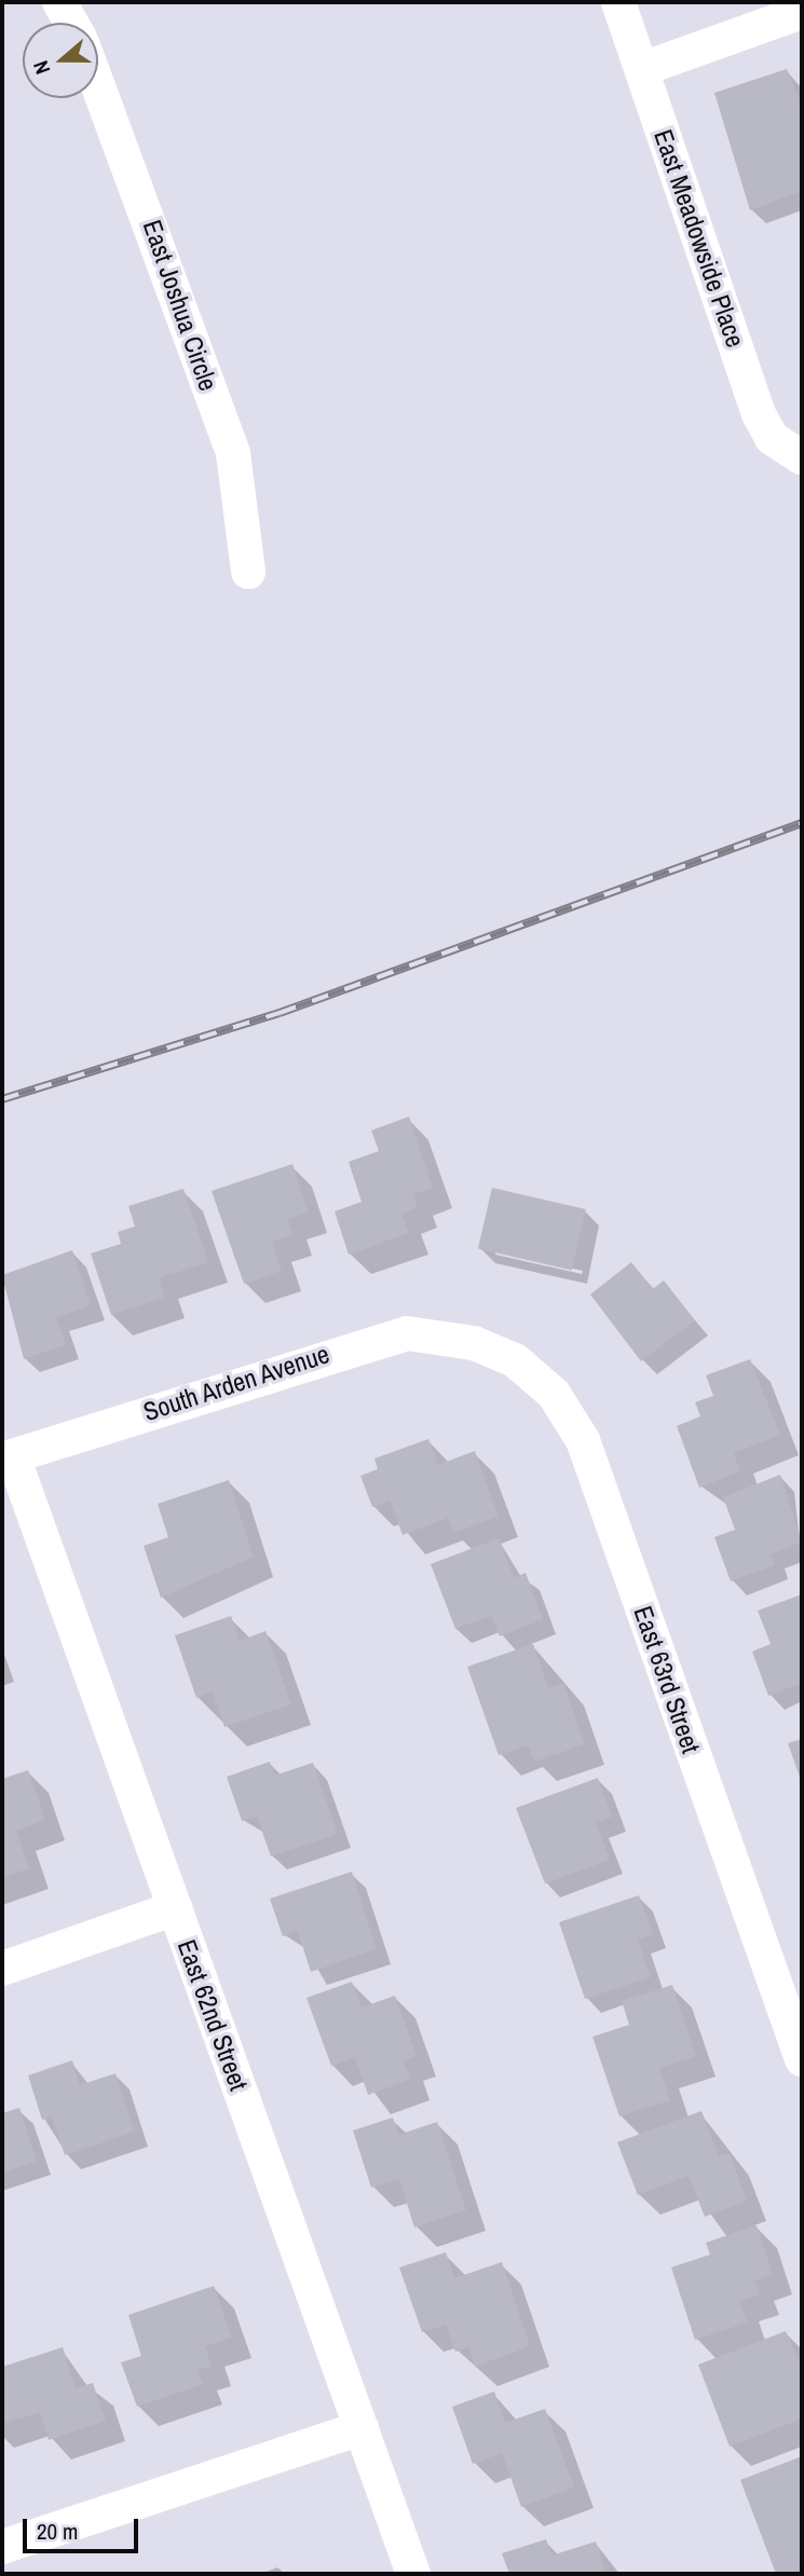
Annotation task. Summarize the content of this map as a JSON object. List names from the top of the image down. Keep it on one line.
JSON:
{"streets":{"street":["East Meadowside Place","East Joshua Circle","South Arden Avenue","East 63rd Street","East 62nd Street"]},"crossings":[["South Arden Avenue","East 63rd Street"],["South Arden Avenue","East 62nd Street"]],"scale_bar":"20 m","north":"left"}
